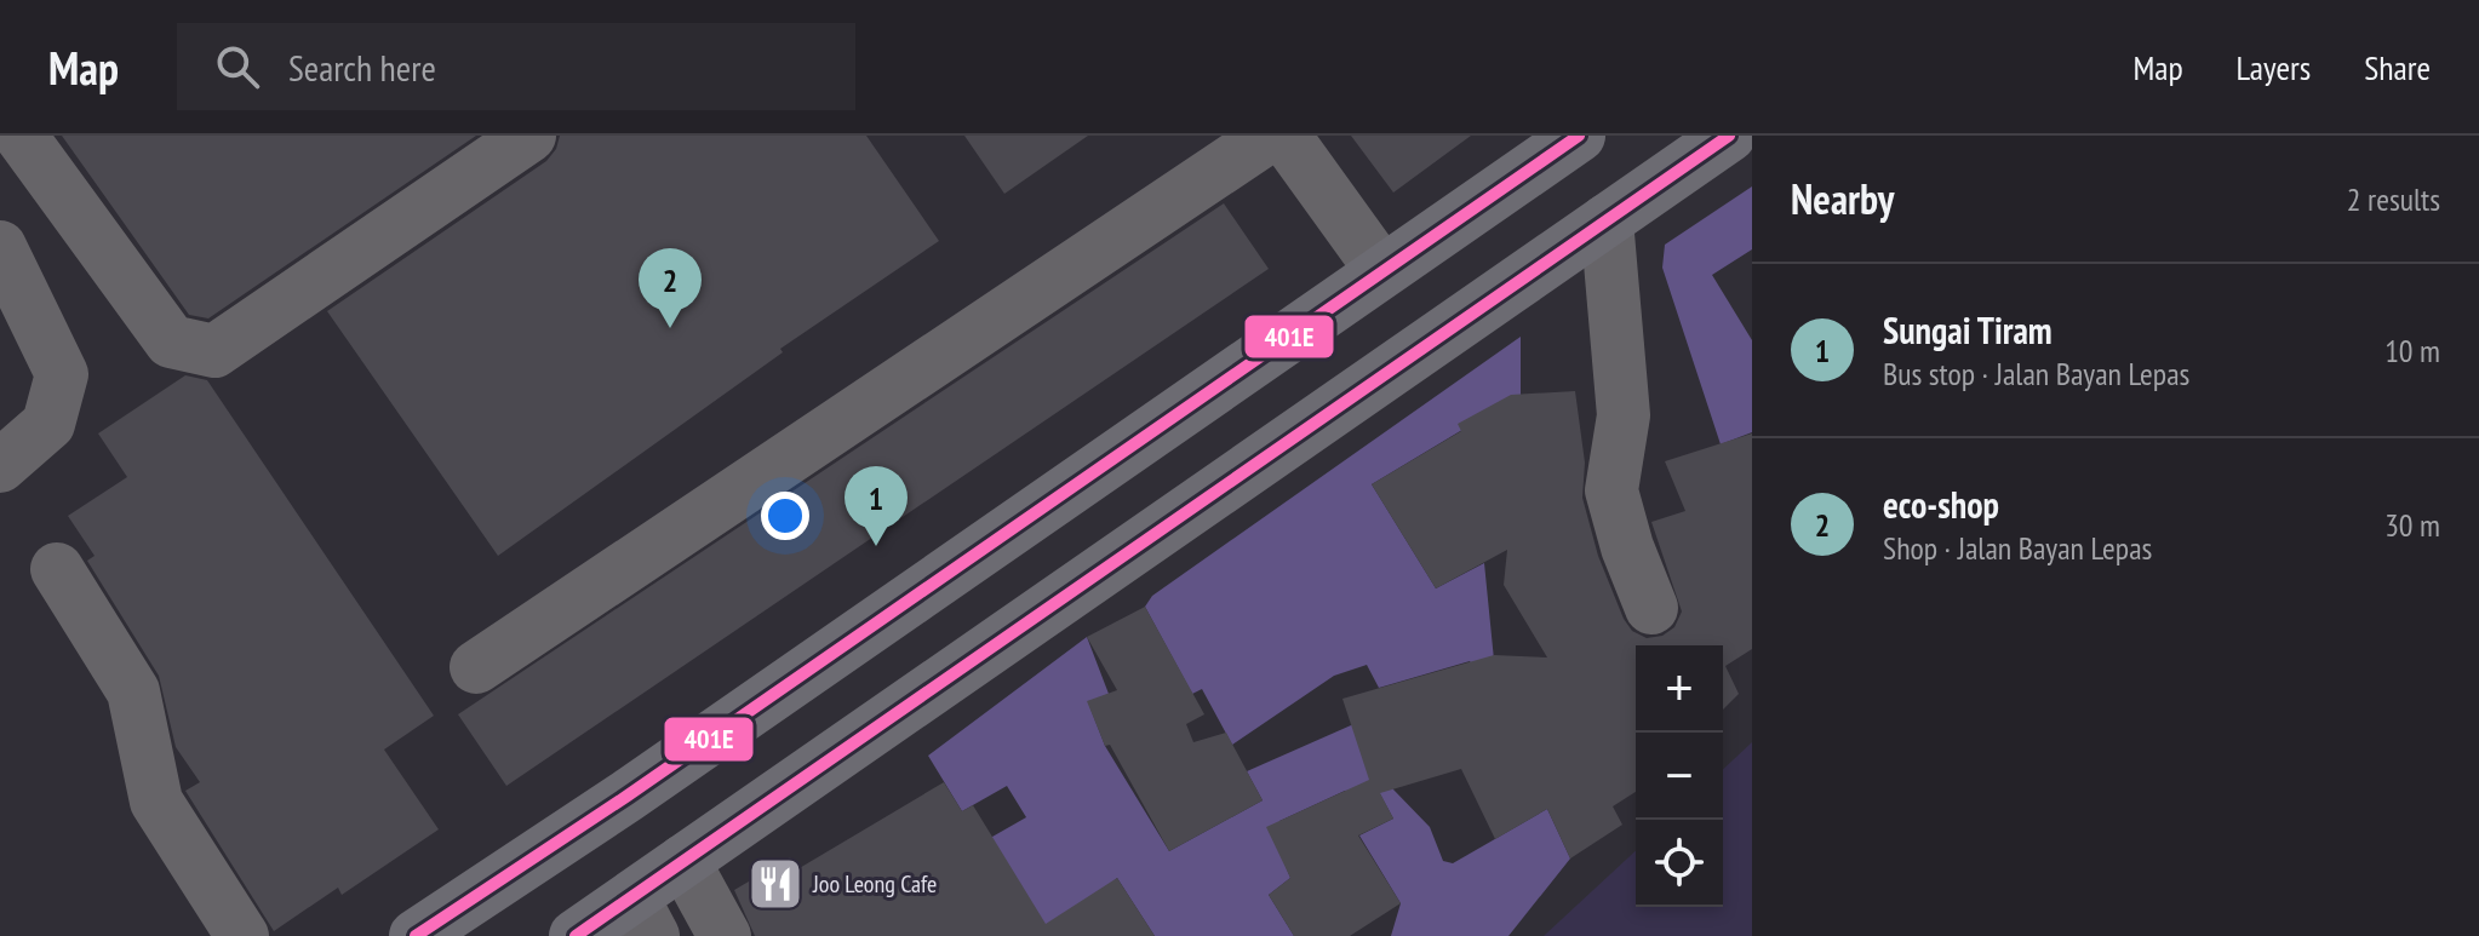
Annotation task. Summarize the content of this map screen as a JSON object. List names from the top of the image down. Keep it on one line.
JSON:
{"places":{"restaurant":["Joo Leong Cafe"]},"lines":["transit line 401E"],"page":{"header":"Map","search":"Search here","nav":["Map","Layers","Share"],"heading":["Nearby","2 results"],"pins":["2","1"],"list":[{"mark":"1","name":"Sungai Tiram","note":"Bus stop · Jalan Bayan Lepas","value":"10 m"},{"mark":"2","name":"eco-shop","note":"Shop · Jalan Bayan Lepas","value":"30 m"}],"map_buttons":["+","−"]}}
